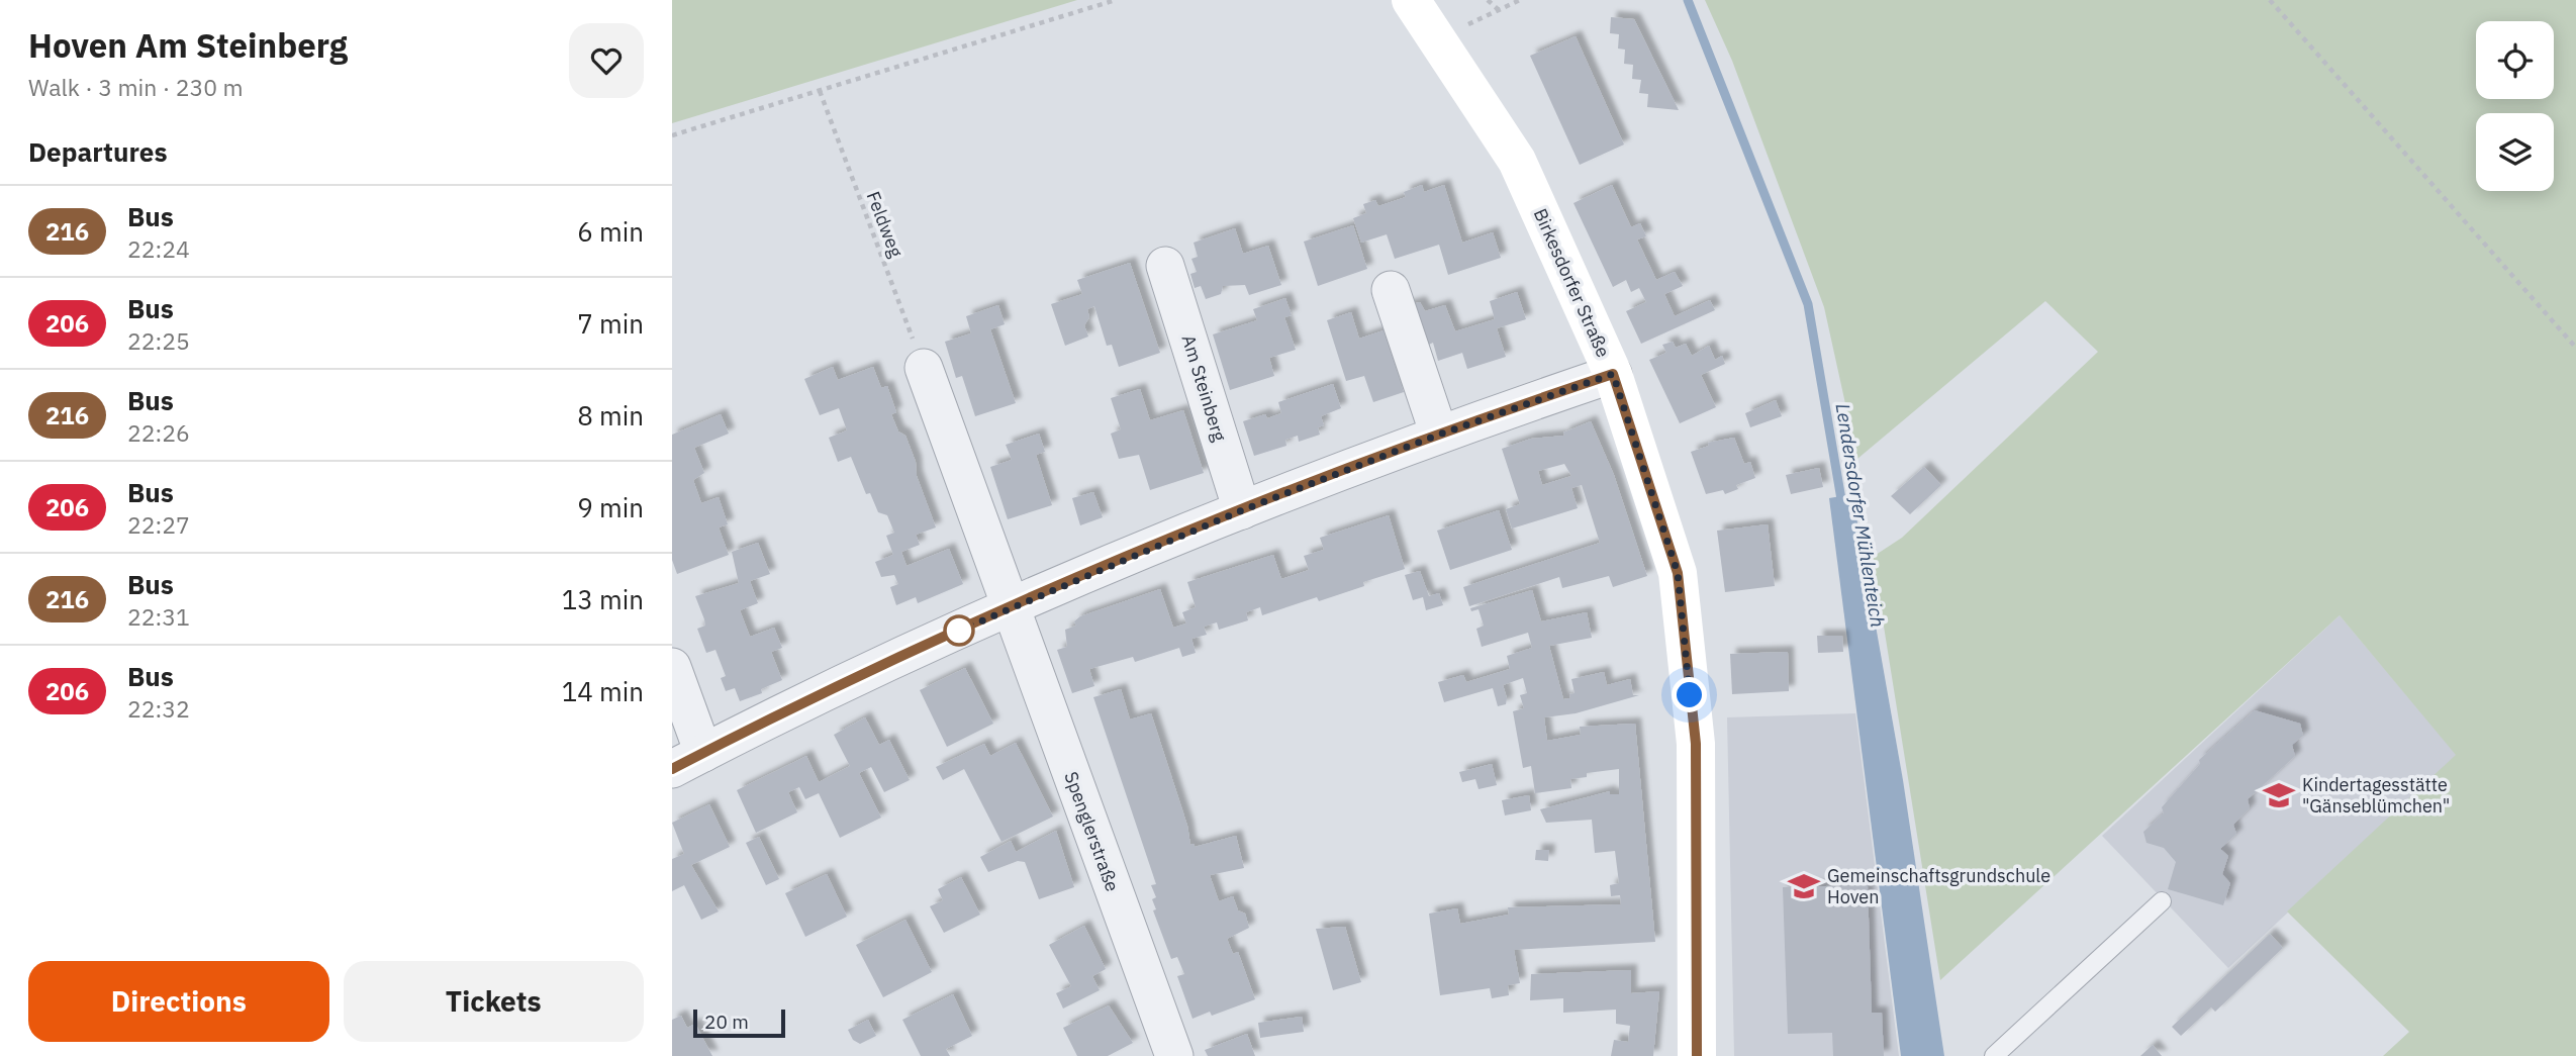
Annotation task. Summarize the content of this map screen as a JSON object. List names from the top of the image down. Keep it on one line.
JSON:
{"streets":{"main road":["Birkesdorfer Straße"],"street":["Am Steinberg","Spenglerstraße"],"path":["Feldweg"]},"water":["Lendersdorfer Mühlenteich"],"places":{"school or university":["Kindertagesstätte \"Gänseblümchen\"","Gemeinschaftsgrundschule Hoven"]},"lines":["bus line 216"],"scale_bar":"20 m","page":{"heading":[["Hoven Am Steinberg","Walk · 3 min · 230 m"],"Departures"],"list":[{"mark":"216","name":"Bus","note":"22:24","value":"6 min"},{"mark":"206","name":"Bus","note":"22:25","value":"7 min"},{"mark":"216","name":"Bus","note":"22:26","value":"8 min"},{"mark":"206","name":"Bus","note":"22:27","value":"9 min"},{"mark":"216","name":"Bus","note":"22:31","value":"13 min"},{"mark":"206","name":"Bus","note":"22:32","value":"14 min"}],"buttons":["Directions","Tickets"],"scale":"20 m"}}
